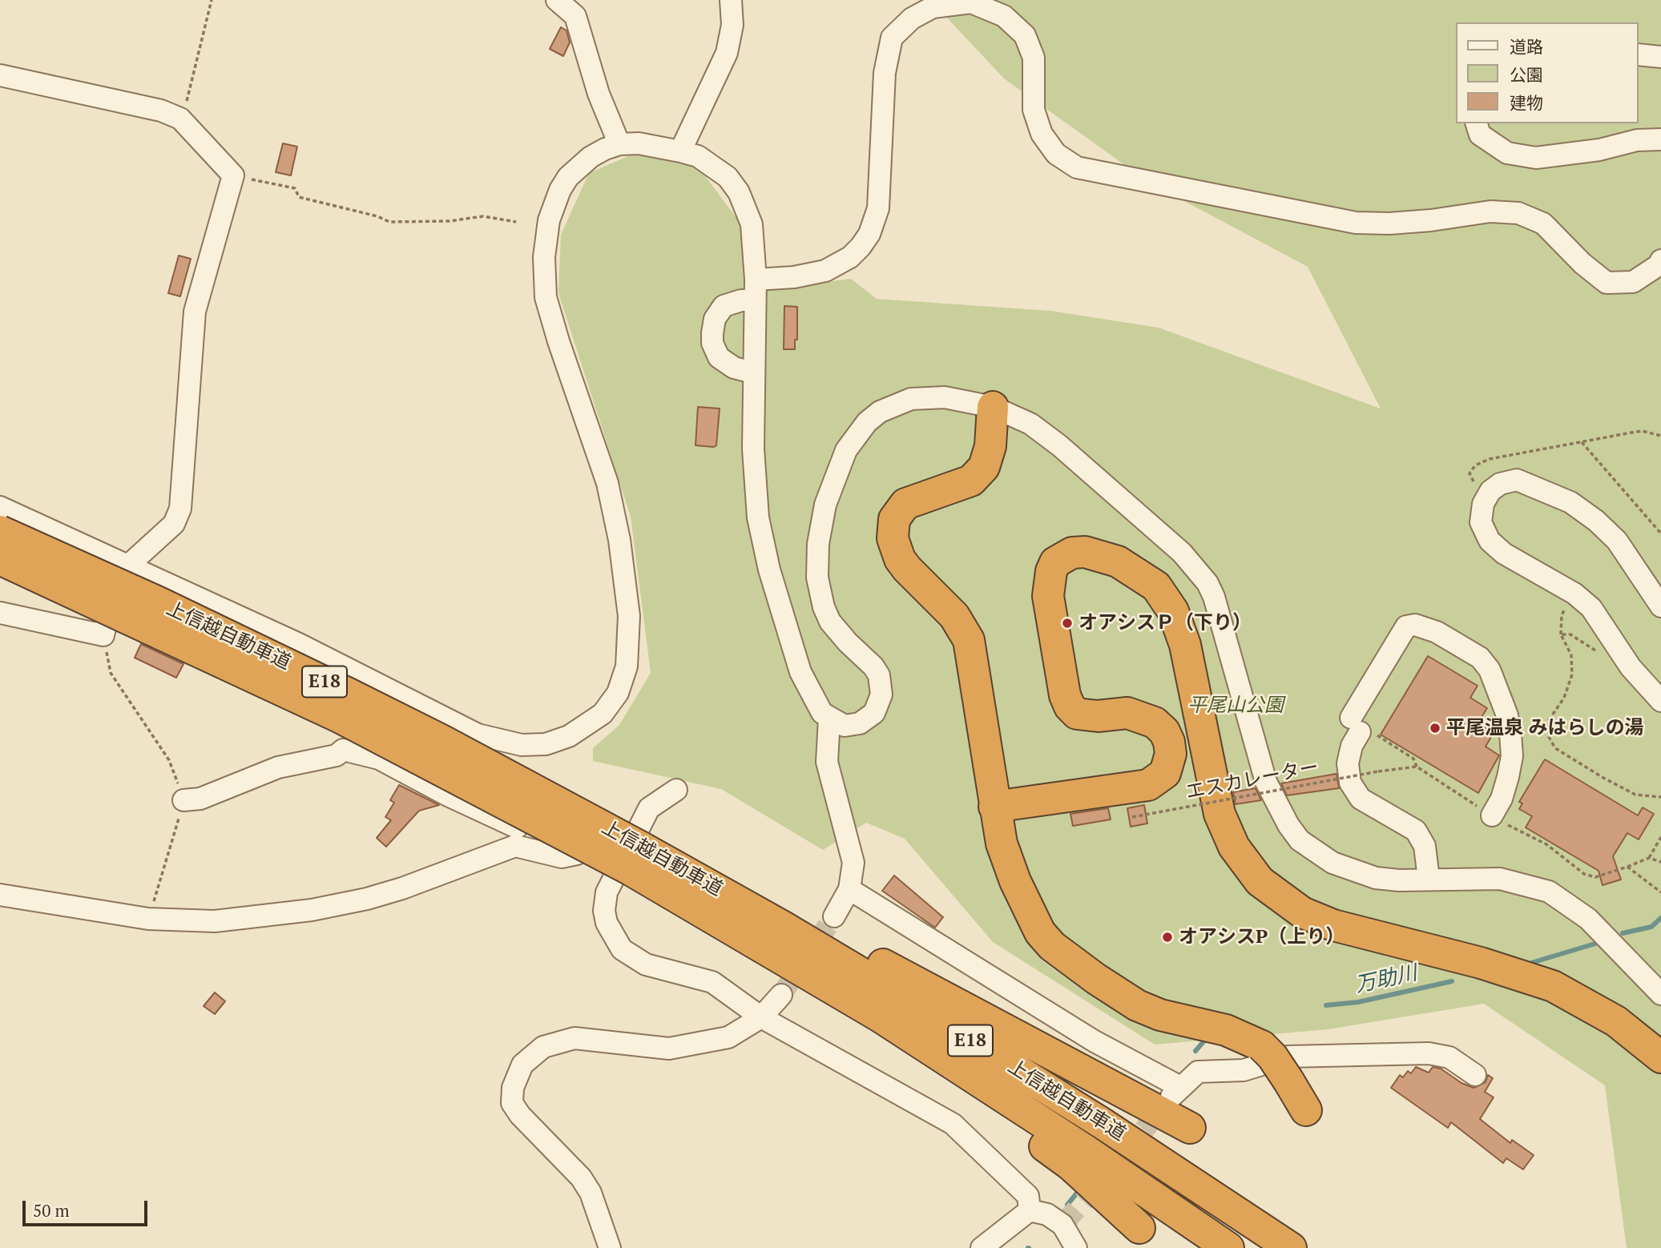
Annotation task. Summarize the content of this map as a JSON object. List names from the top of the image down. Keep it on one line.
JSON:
{"streets":{"highway":["上信越自動車道","E18"],"path":["エスカレーター"]},"water":["万助川"],"parks":["平尾山公園"],"places":["オアシスＰ（下り）","平尾温泉 みはらしの湯","オアシスP（上り）"],"legend":["道路","公園","建物"],"scale_bar":"50 m"}
